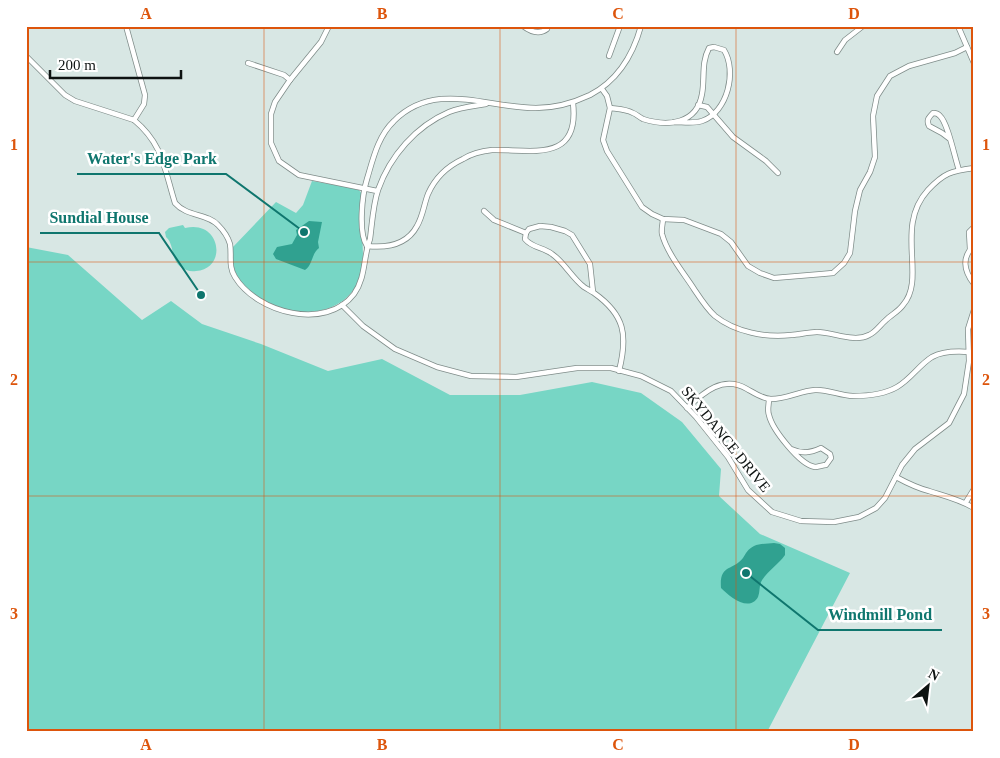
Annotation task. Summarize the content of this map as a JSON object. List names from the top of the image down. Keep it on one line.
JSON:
{"streets":{"street":["SKYDANCE DRIVE"]},"places":["Water's Edge Park","Sundial House","Windmill Pond"],"scale_bar":"200 m","north":"top right","grid":{"columns":["A","B","C","D"],"rows":["1","2","3"]}}
